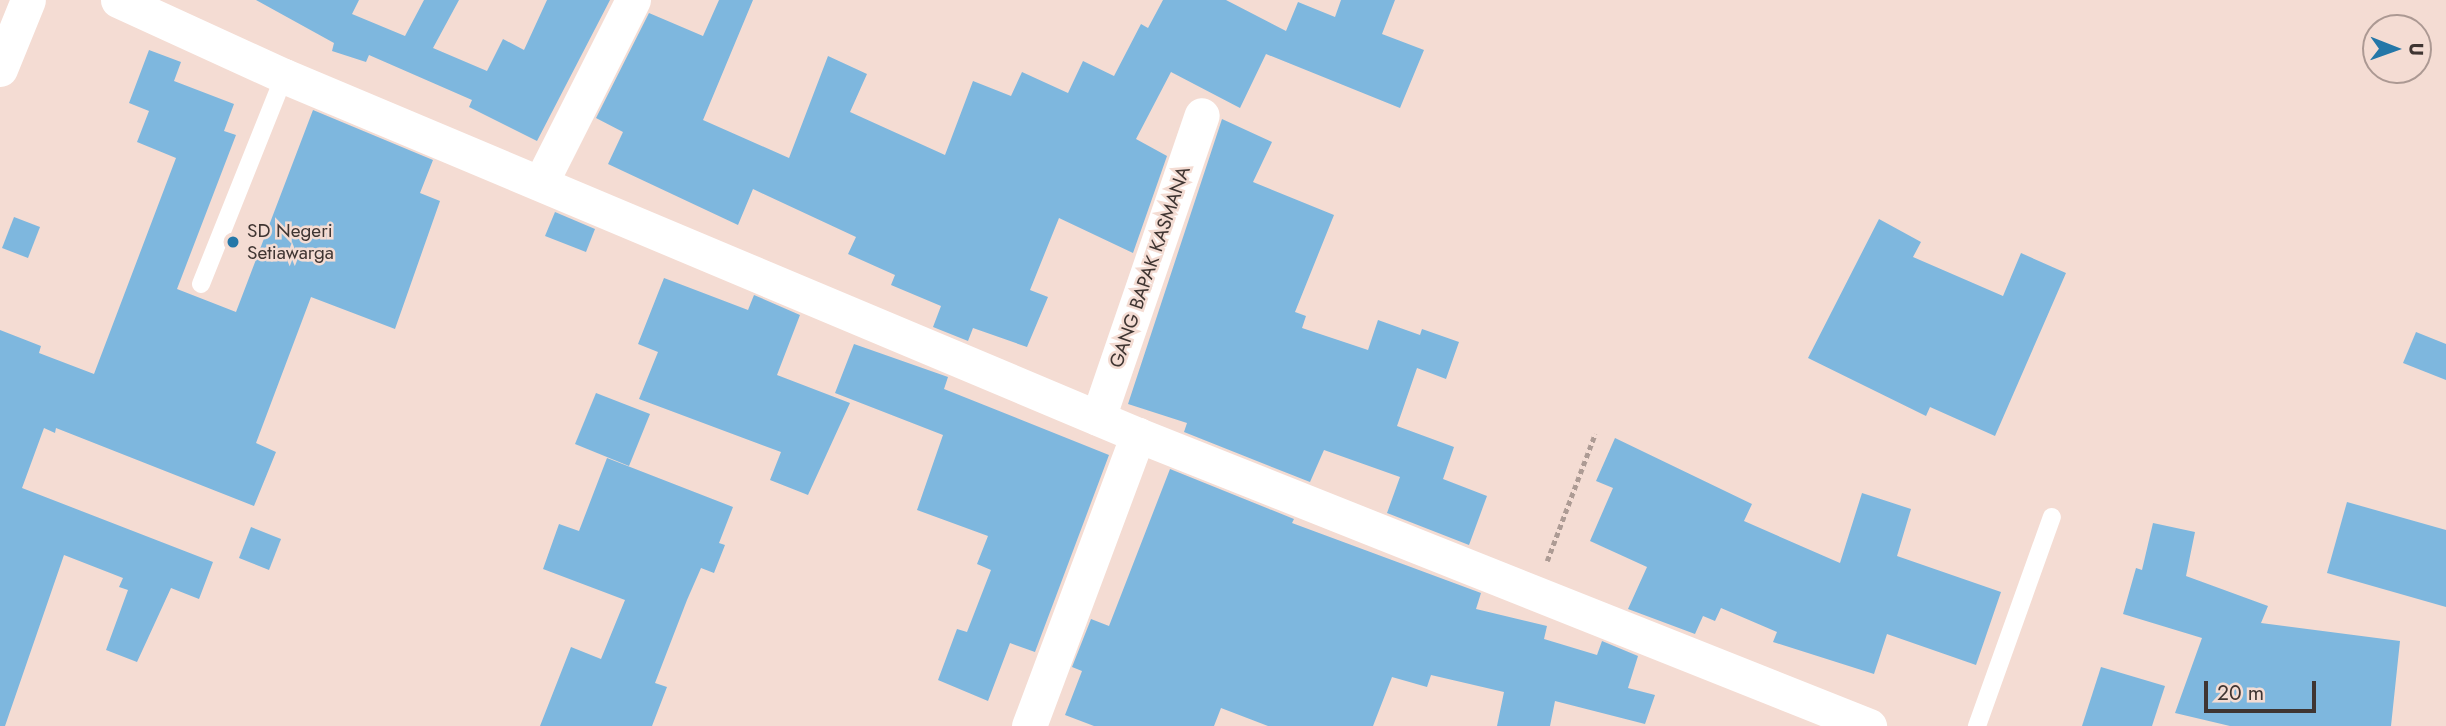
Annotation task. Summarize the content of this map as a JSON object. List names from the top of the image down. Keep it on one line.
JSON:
{"streets":{"street":["GANG BAPAK KASMANA"]},"places":["SD Negeri Setiawarga"],"scale_bar":"20 m","north":"right"}
